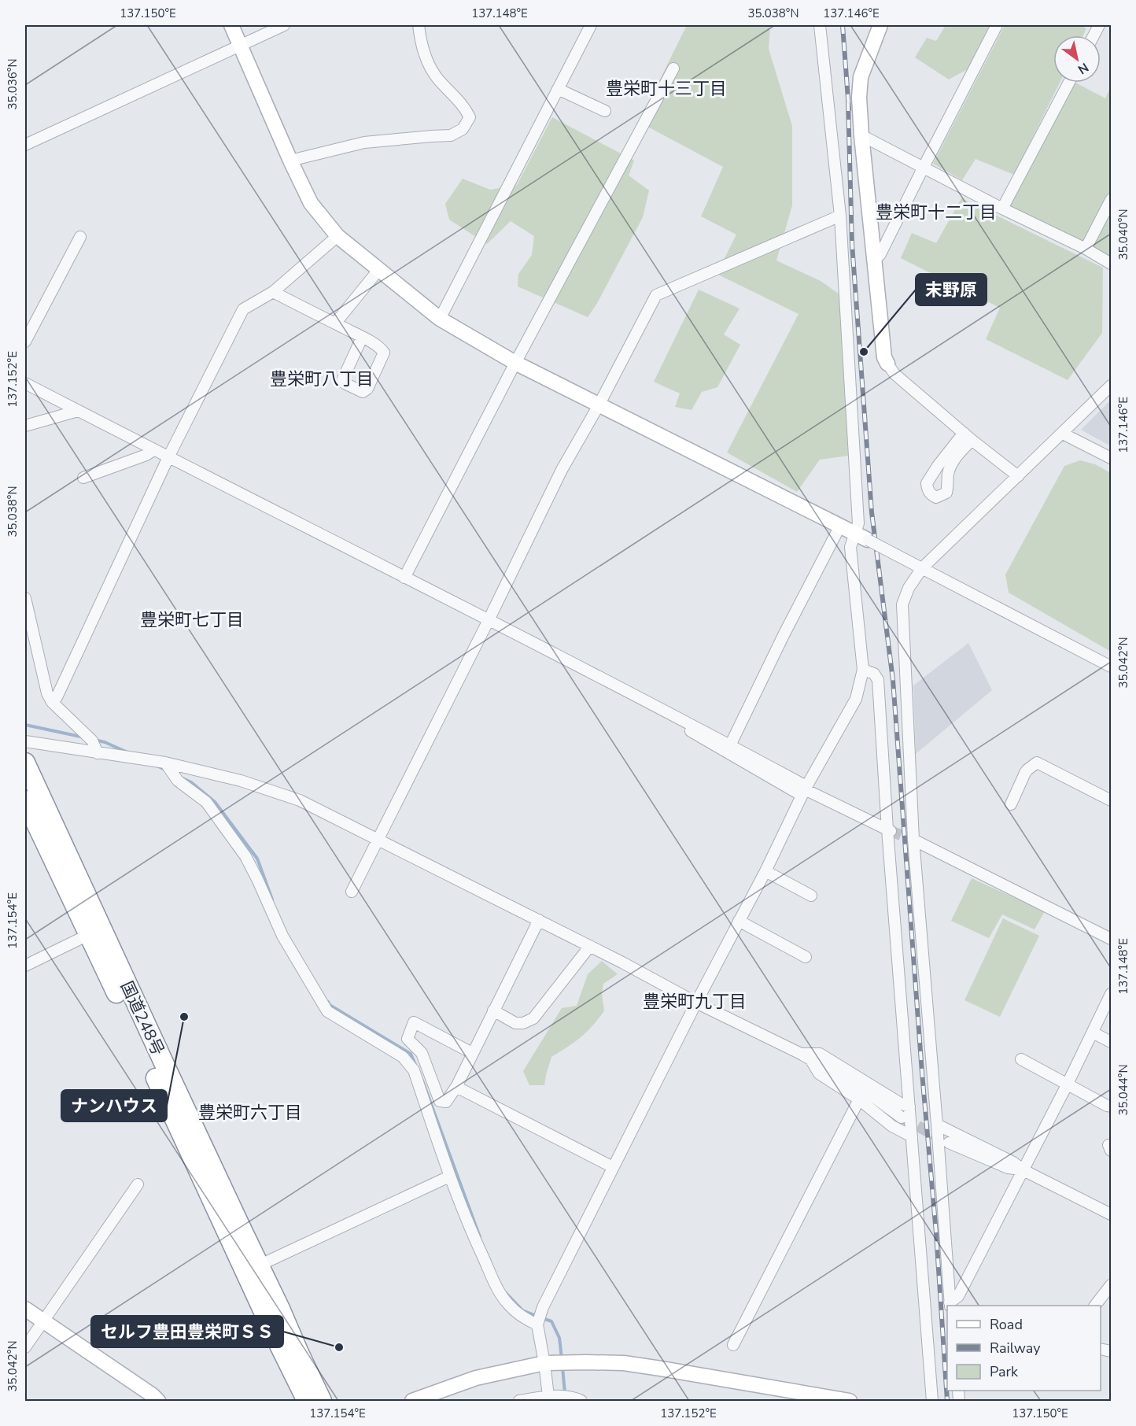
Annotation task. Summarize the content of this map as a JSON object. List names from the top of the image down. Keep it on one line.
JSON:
{"streets":{"highway":["国道248号"]},"districts":["豊栄町十三丁目","豊栄町十二丁目","豊栄町八丁目","豊栄町七丁目","豊栄町九丁目","豊栄町六丁目"],"places":["末野原","ナンハウス","セルフ豊田豊栄町ＳＳ"],"legend":["Road","Railway","Park"],"north":"bottom right","coordinates":["137.150°E","137.148°E","35.038°N","137.146°E","35.036°N","35.040°N","137.152°E","35.042°N","137.154°E","35.044°N"]}
